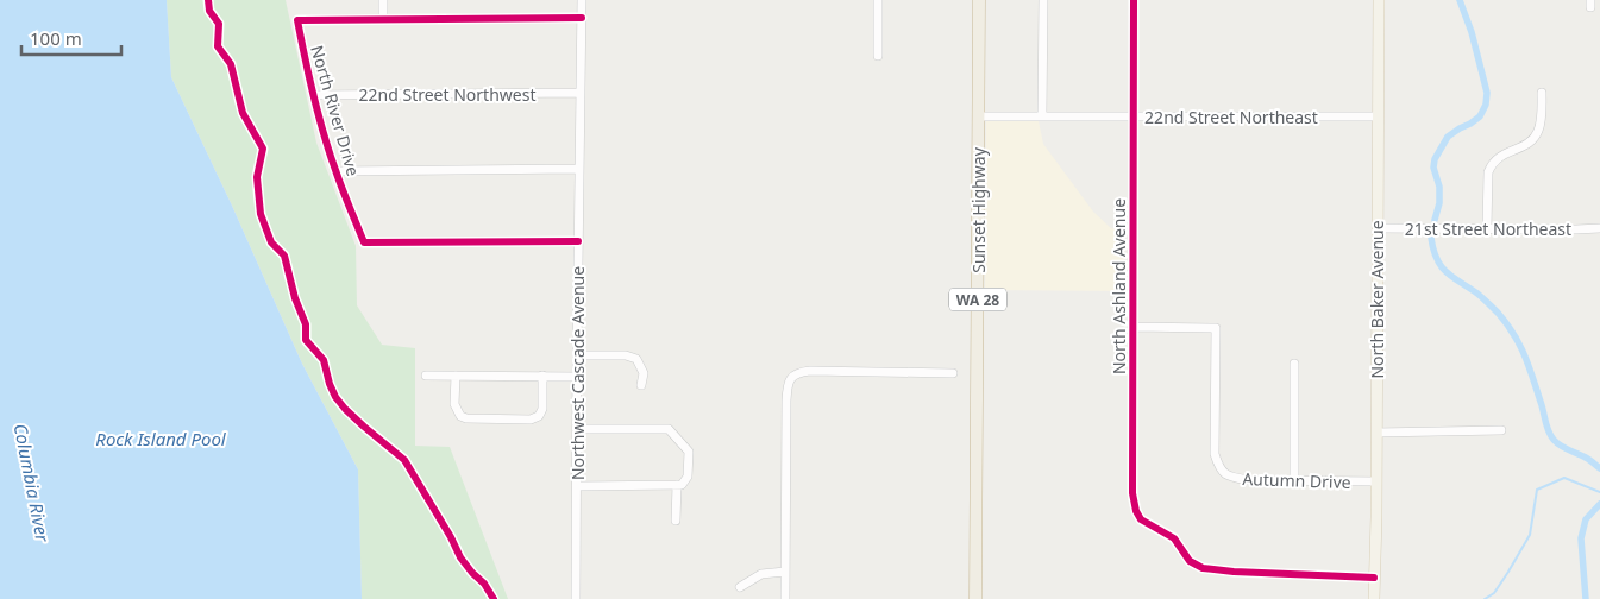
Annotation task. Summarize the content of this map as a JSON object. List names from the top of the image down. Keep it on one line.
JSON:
{"streets":{"highway":["Sunset Highway","WA 28"],"main road":["North Baker Avenue"],"street":["22nd Street Northwest","North River Drive","22nd Street Northeast","21st Street Northeast","North Ashland Avenue","Northwest Cascade Avenue","Autumn Drive"]},"crossings":[["22nd Street Northwest","North River Drive"],["22nd Street Northwest","Northwest Cascade Avenue"],["North River Drive","Northwest Cascade Avenue"],["22nd Street Northeast","Sunset Highway"],["22nd Street Northeast","North Ashland Avenue"],["22nd Street Northeast","North Baker Avenue"],["21st Street Northeast","North Baker Avenue"],["North Ashland Avenue","North Baker Avenue"],["North Ashland Avenue","Autumn Drive"],["North Baker Avenue","Autumn Drive"]],"water":["Rock Island Pool","Columbia River"],"scale_bar":"100 m"}
